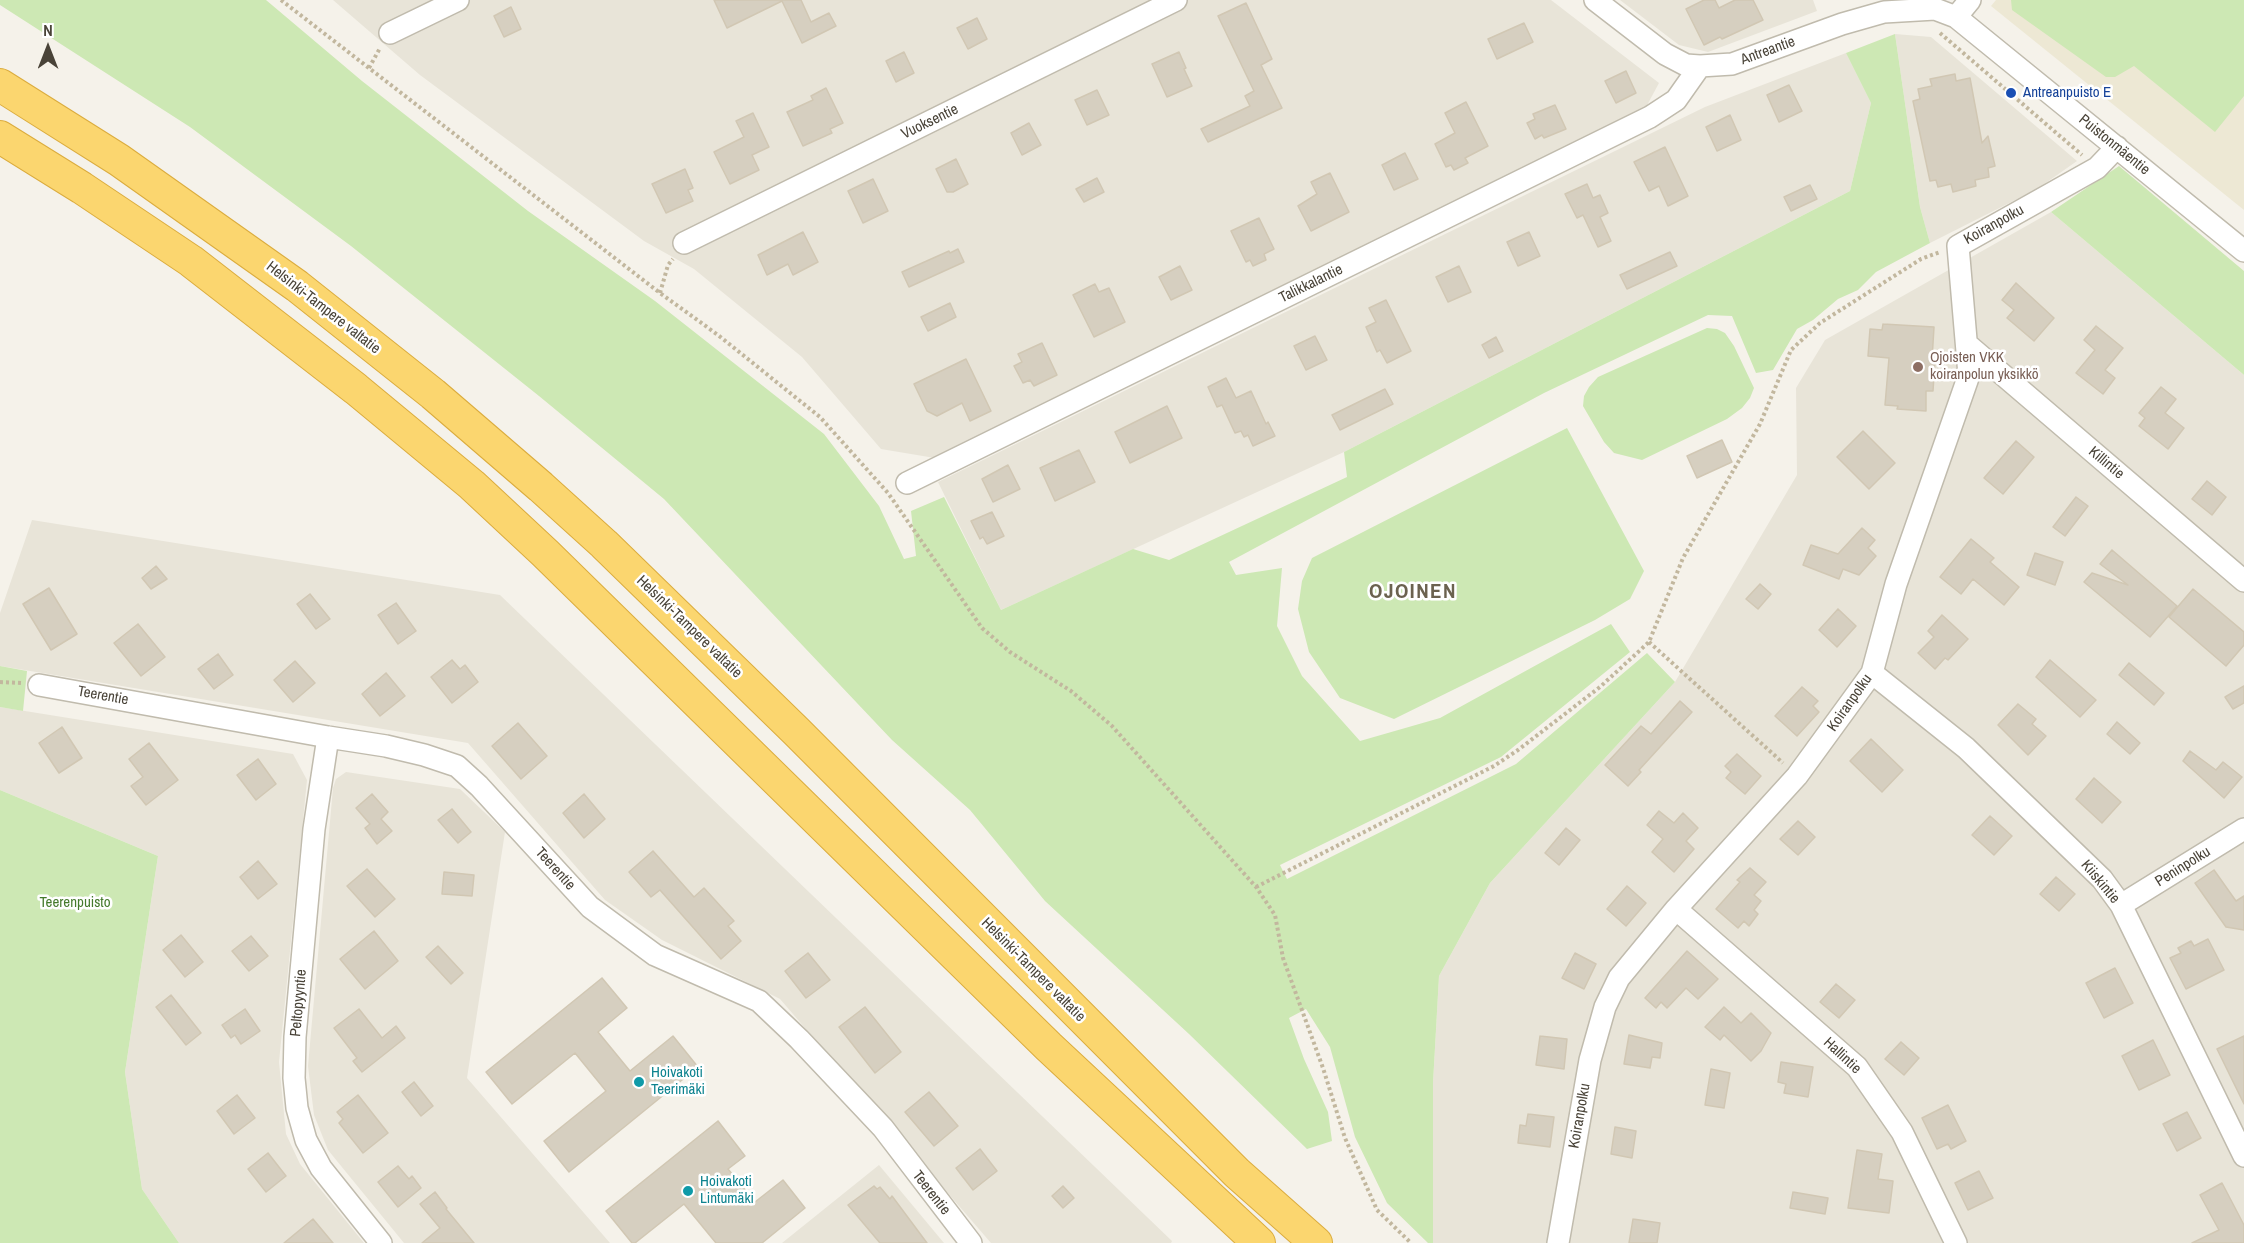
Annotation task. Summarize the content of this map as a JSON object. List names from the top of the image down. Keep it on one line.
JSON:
{"streets":{"highway":["Helsinki-Tampere valtatie"],"street":["Antreantie","Vuoksentie","Puistonmäentie","Koiranpolku","Talikkalantie","Killintie","Teerentie","Peninpolku","Kiiskintie","Peltopyyntie","Hallintie"]},"crossings":[["Antreantie","Puistonmäentie"],["Antreantie","Talikkalantie"],["Puistonmäentie","Koiranpolku"],["Koiranpolku","Killintie"],["Koiranpolku","Kiiskintie"],["Koiranpolku","Hallintie"],["Teerentie","Peltopyyntie"],["Peninpolku","Kiiskintie"]],"districts":["OJOINEN"],"parks":["Teerenpuisto"],"places":["Antreanpuisto E","Ojoisten VKK koiranpolun yksikkö","Hoivakoti Teerimäki","Hoivakoti Lintumäki"],"north":"top"}
